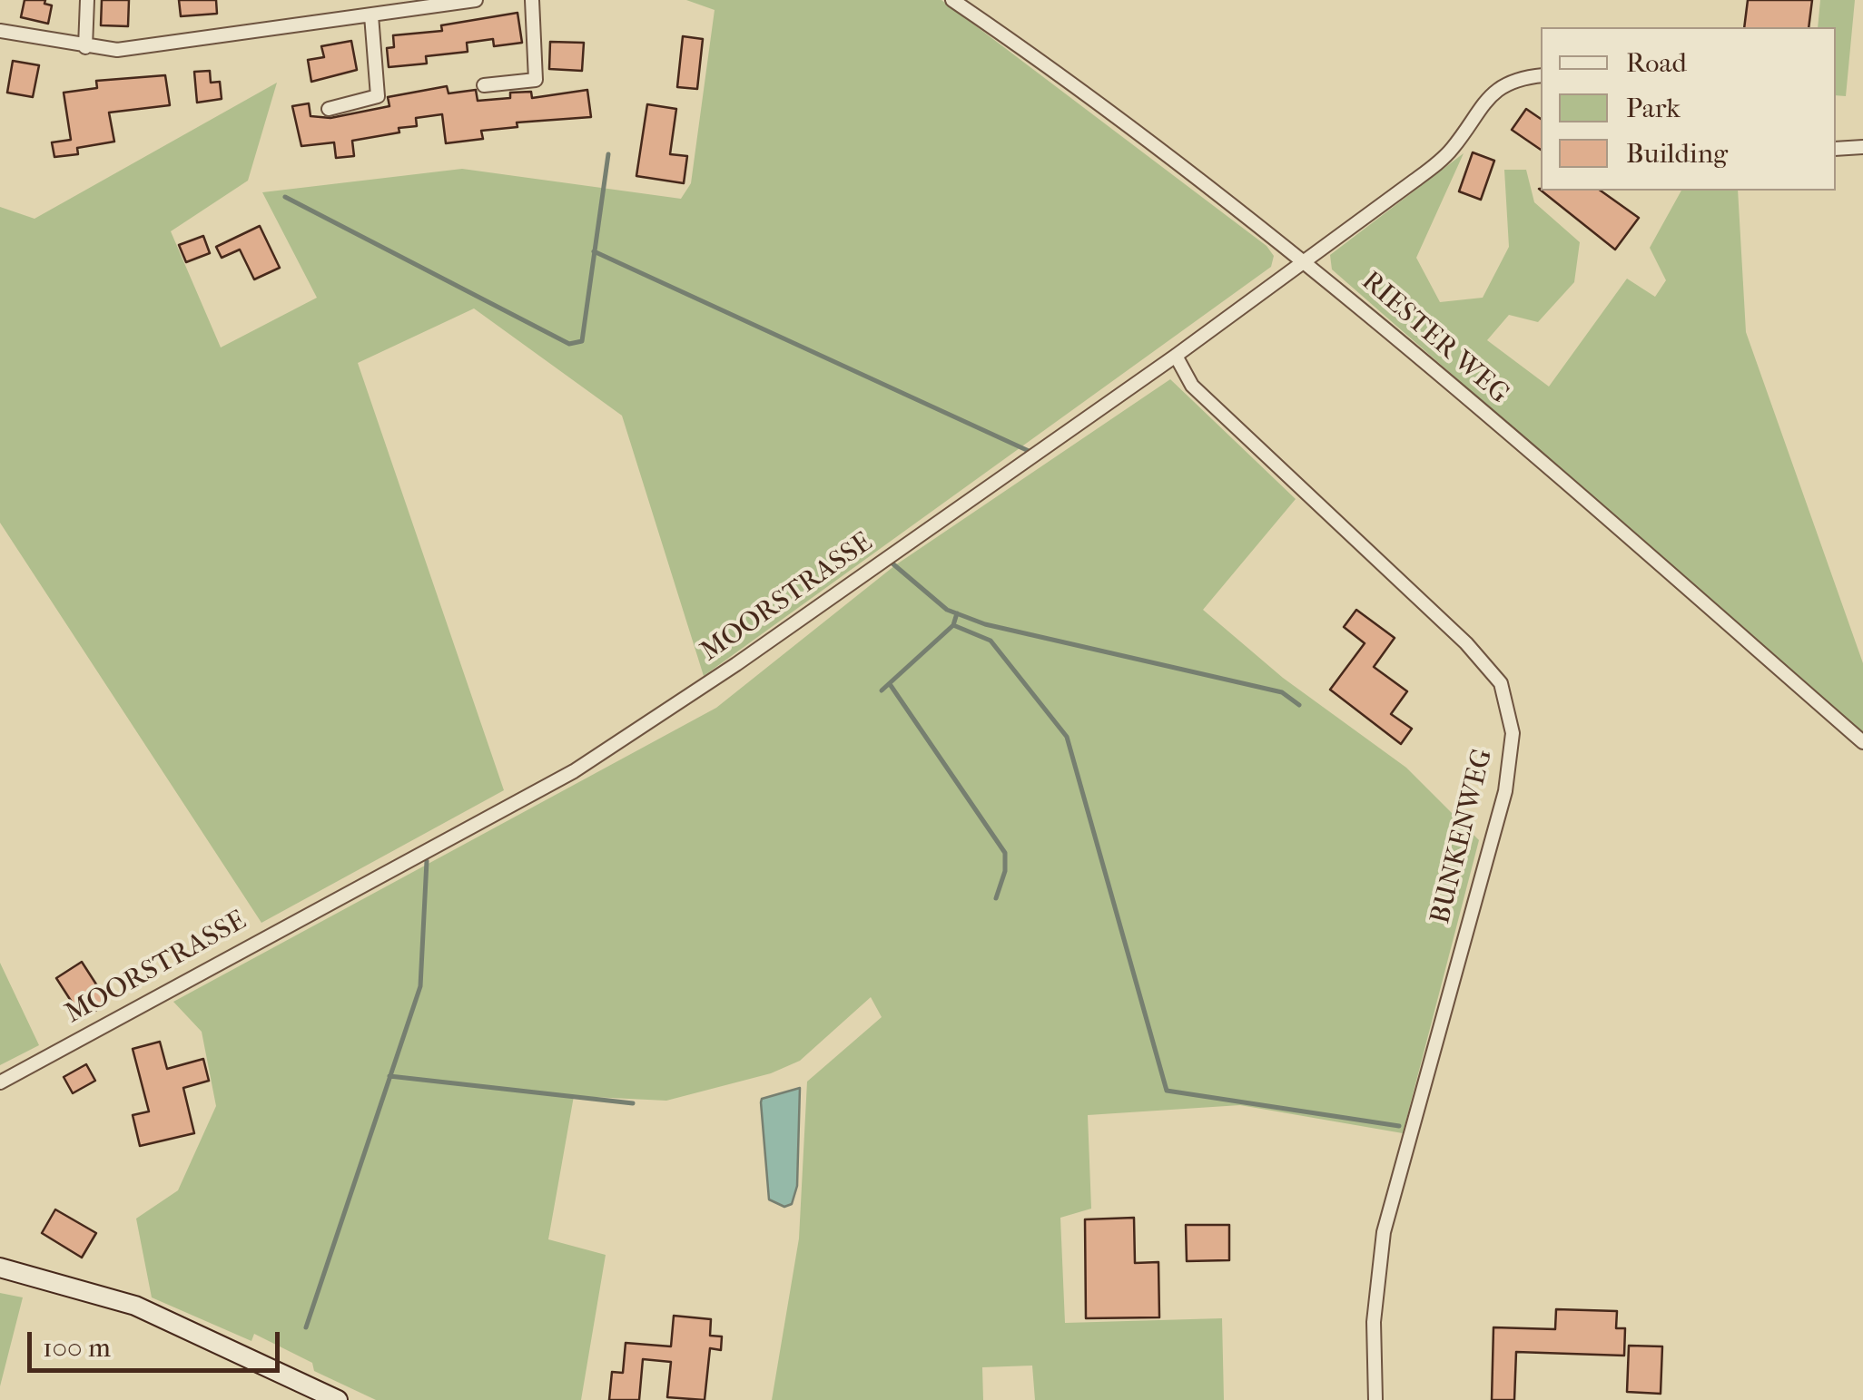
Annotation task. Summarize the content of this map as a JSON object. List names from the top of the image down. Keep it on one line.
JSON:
{"streets":{"street":["RIESTER WEG","MOORSTRASSE","BUNKENWEG"]},"crossings":[["RIESTER WEG","MOORSTRASSE"],["MOORSTRASSE","BUNKENWEG"]],"legend":["Road","Park","Building"],"scale_bar":"100 m"}
